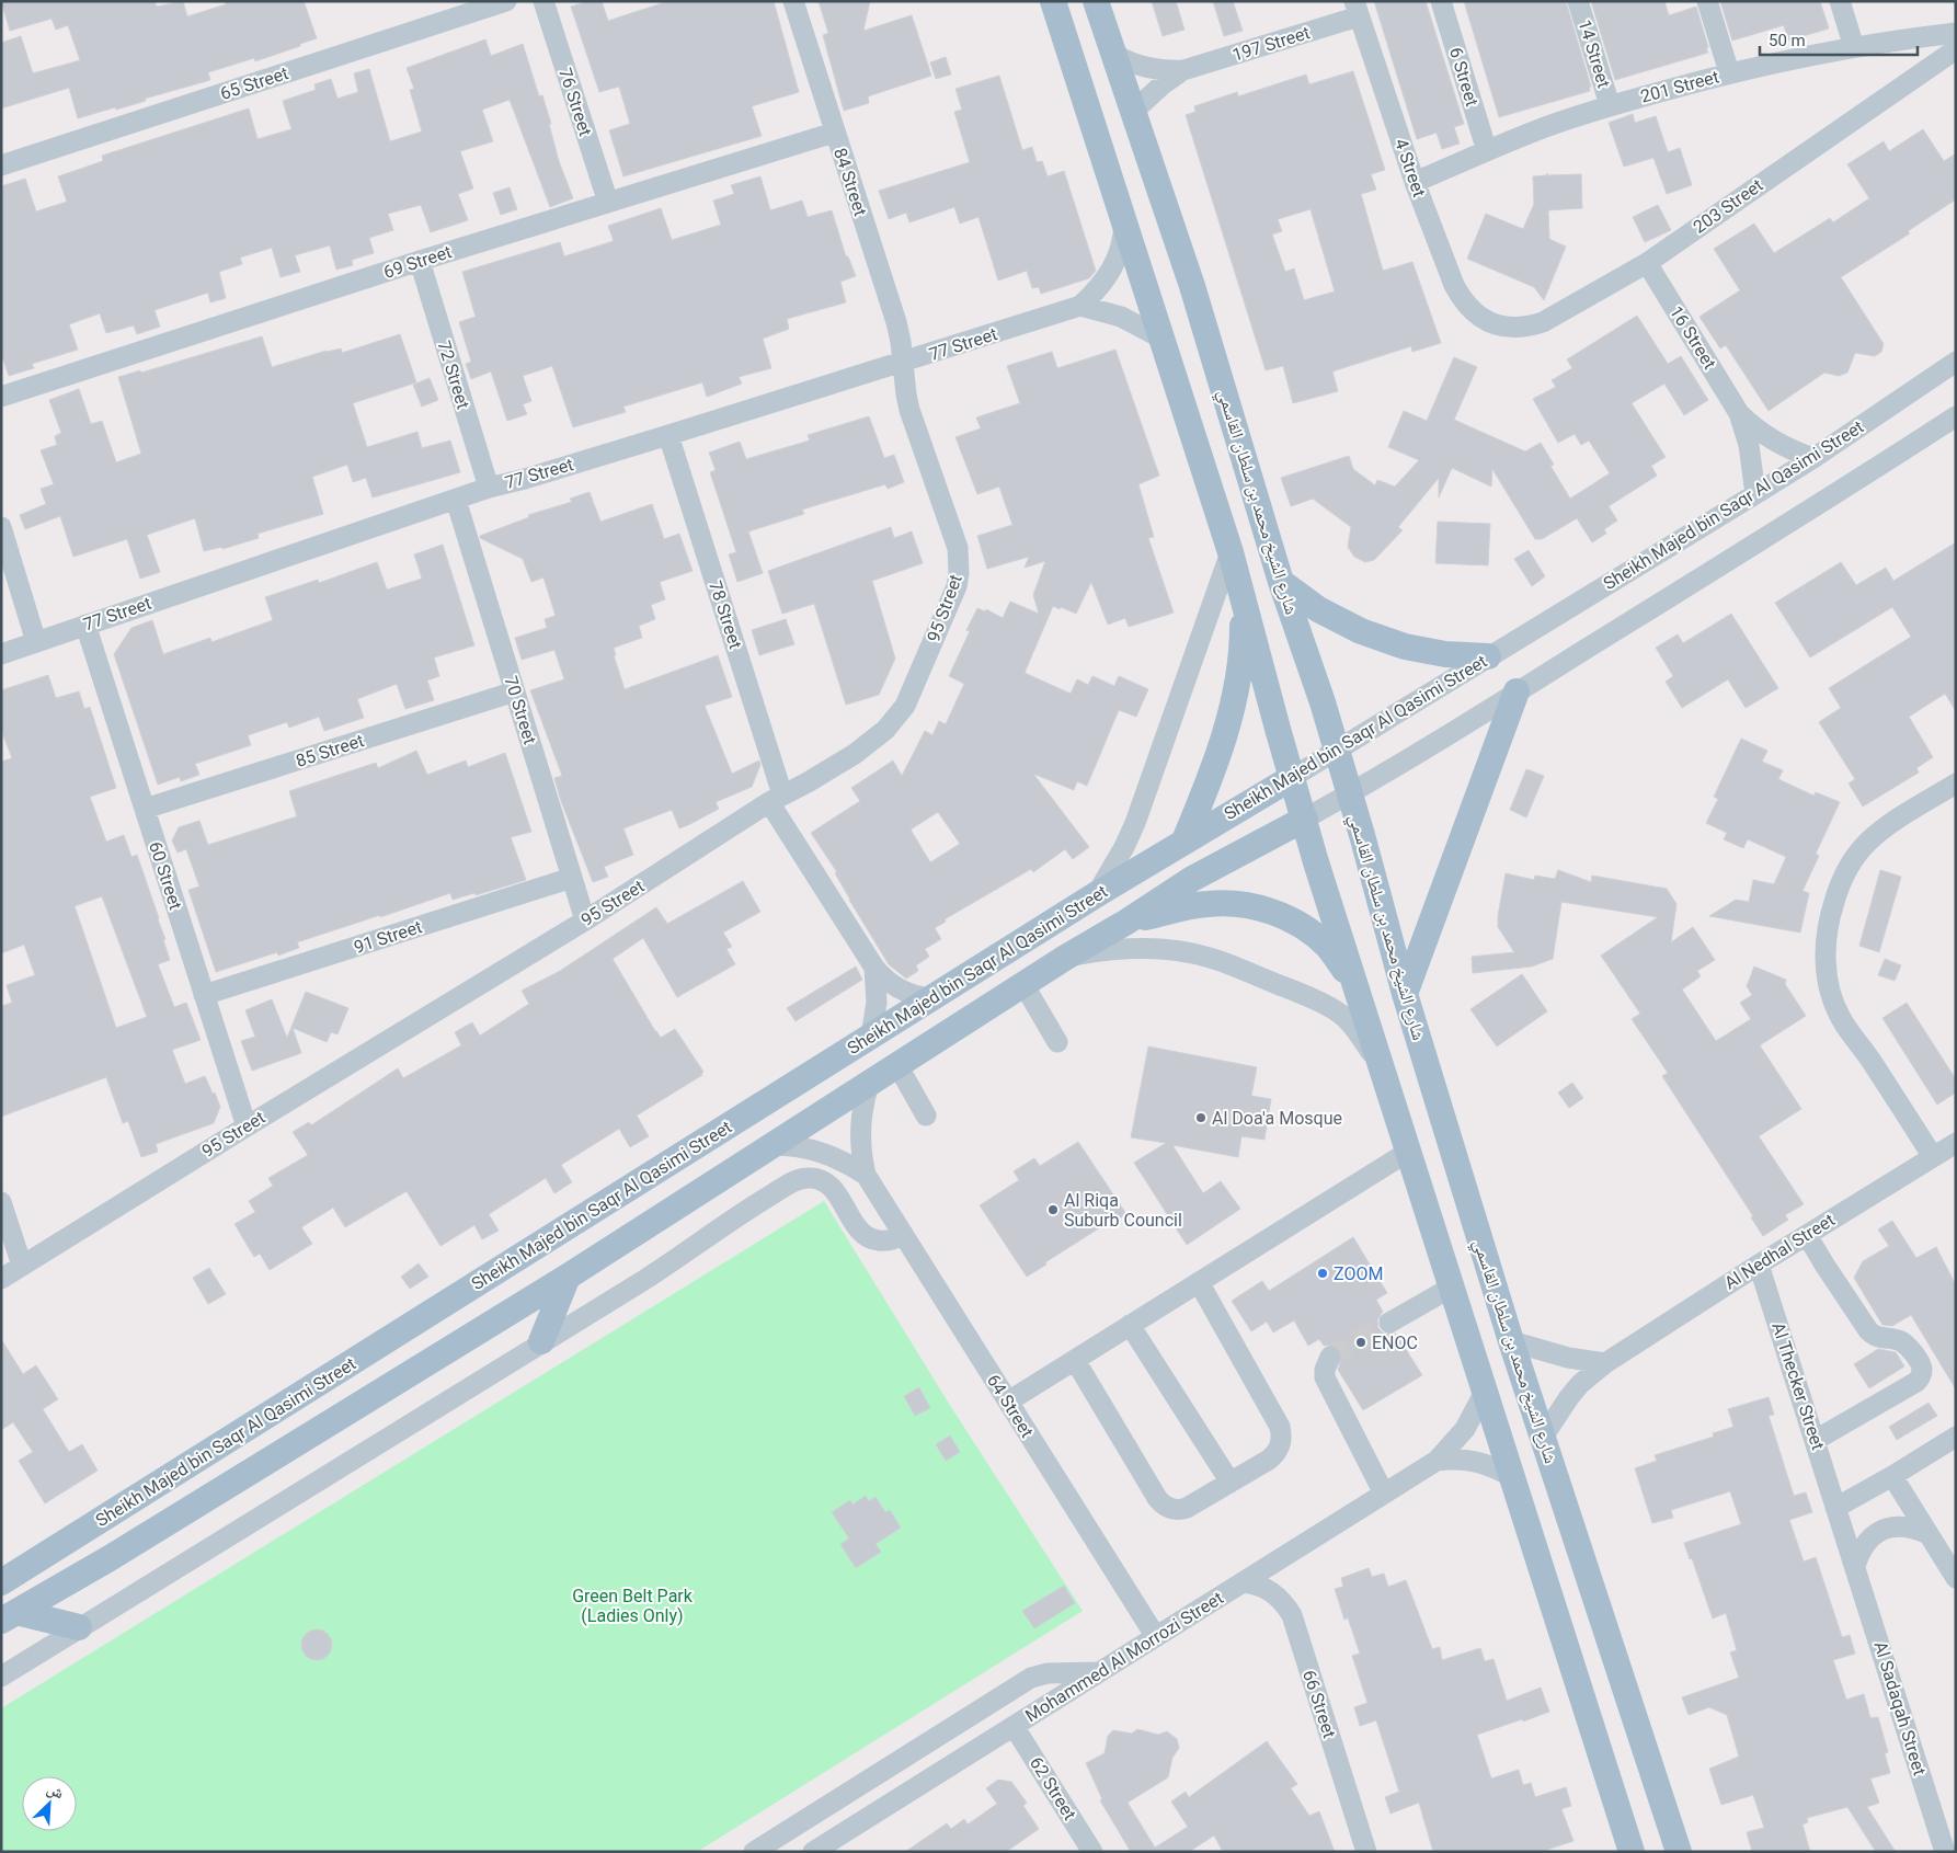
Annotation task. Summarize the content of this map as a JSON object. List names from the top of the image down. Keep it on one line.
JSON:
{"streets":{"main road":["شارع الشيخ محمد بن سلطان القاسمي","Sheikh Majed bin Saqr Al Qasimi Street"],"street":["197 Street","14 Street","6 Street","65 Street","201 Street","76 Street","4 Street","84 Street","203 Street","69 Street","16 Street","77 Street","72 Street","95 Street","78 Street","70 Street","85 Street","60 Street","91 Street","Al Nedhal Street","Al Thecker Street","64 Street","Mohammed Al Morrozi Street","66 Street","Al Sadaqah Street","62 Street"]},"crossings":[["197 Street","4 Street"],["14 Street","201 Street"],["6 Street","201 Street"],["201 Street","4 Street"],["76 Street","69 Street"],["4 Street","203 Street"],["84 Street","69 Street"],["84 Street","77 Street"],["84 Street","95 Street"],["203 Street","16 Street"],["69 Street","72 Street"],["16 Street","Sheikh Majed bin Saqr Al Qasimi Street"],["77 Street","72 Street"],["77 Street","95 Street"],["77 Street","78 Street"],["77 Street","70 Street"],["77 Street","60 Street"],["شارع الشيخ محمد بن سلطان القاسمي","Sheikh Majed bin Saqr Al Qasimi Street"],["شارع الشيخ محمد بن سلطان القاسمي","Al Nedhal Street"],["Sheikh Majed bin Saqr Al Qasimi Street","64 Street"],["95 Street","78 Street"],["95 Street","70 Street"],["95 Street","60 Street"],["70 Street","85 Street"],["70 Street","91 Street"],["85 Street","60 Street"],["60 Street","91 Street"],["Al Nedhal Street","Al Thecker Street"],["Al Thecker Street","Al Sadaqah Street"],["64 Street","Mohammed Al Morrozi Street"],["Mohammed Al Morrozi Street","66 Street"],["Mohammed Al Morrozi Street","62 Street"]],"parks":["Green Belt Park (Ladies Only)"],"places":["Al Doa'a Mosque","Al Riqa Suburb Council","ZOOM","ENOC"],"scale_bar":"50 m","north":"top right"}
